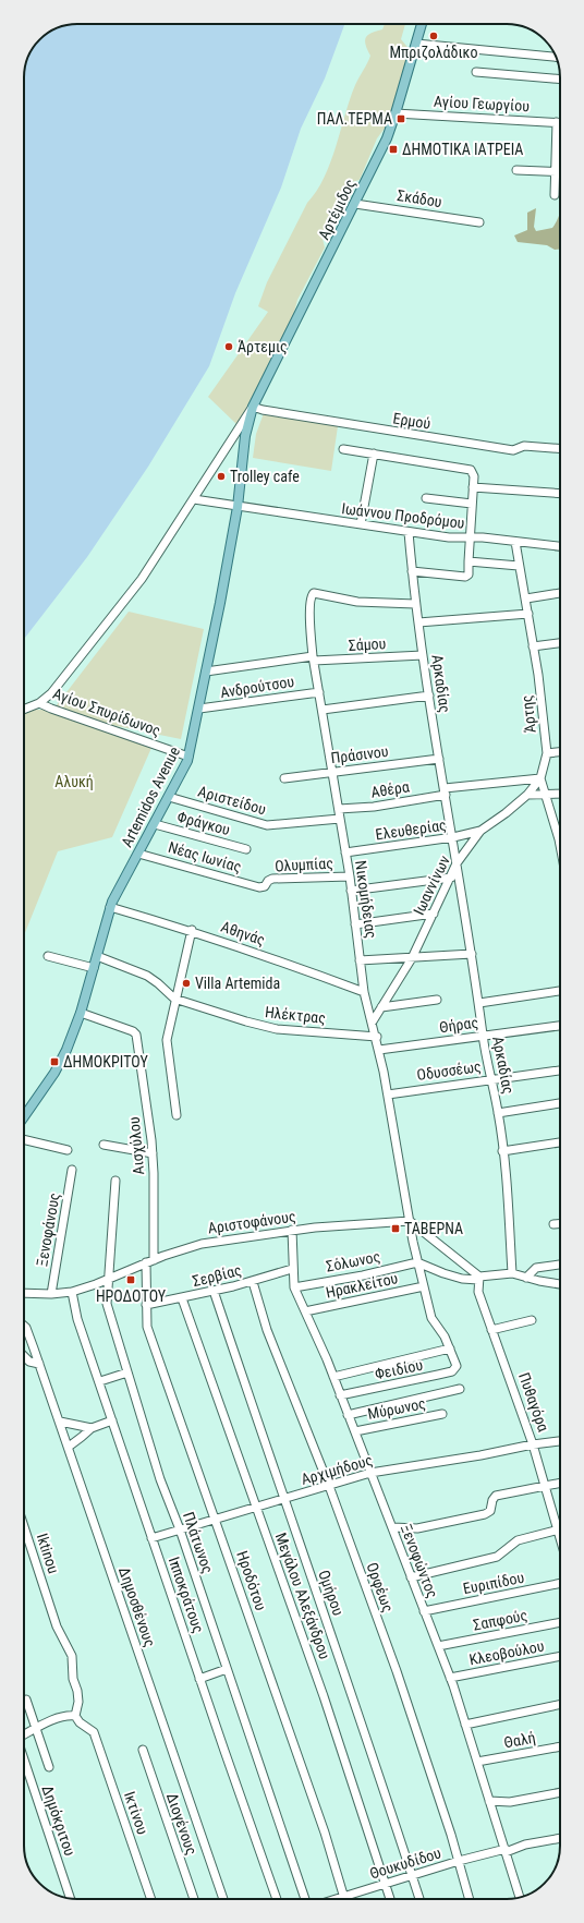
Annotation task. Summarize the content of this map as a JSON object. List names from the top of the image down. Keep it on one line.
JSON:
{"streets":{"main road":["Αρτέμιδος","Artemidos Avenue"],"street":["Αγίου Γεωργίου","Σκάδου","Ερμού","Ιωάννου Προδρόμου","Σάμου","Αρκαδίας","Ανδρούτσου","Αγίου Σπυρίδωνος","Άρτης","Πράσινου","Αθέρα","Αριστείδου","Φράγκου","Ελευθερίας","Νέας Ιωνίας","Ολυμπίας","Ιωαννίνων","Νικομήδειας","Αθηνάς","Ηλέκτρας","Θήρας","Οδυσσέως","Αισχύλου","Αριστοφάνους","Ξενοφάνους","Σόλωνος","Σερβίας","Ηρακλείτου","Φειδίου","Πυθαγόρα","Μύρωνος","Αρχιμήδους","Πλάτωνος","Iktinou","Ξενοφώντος","Ηροδότου","Ευριπίδου","Ορφέως","Ομήρου","Ιπποκράτους","Μεγάλου Αλεξάνδρου","Δημοσθένους","Σαπφούς","Κλεοβούλου","Θαλή","Ικτίνου","Δημόκριτου","Διογένους","Θουκυδίδου"]},"crossings":[["Αγίου Γεωργίου","Αρτέμιδος"],["Σκάδου","Αρτέμιδος"],["Αρτέμιδος","Ερμού"],["Αρτέμιδος","Artemidos Avenue"],["Ερμού","Artemidos Avenue"],["Ιωάννου Προδρόμου","Αρκαδίας"],["Ιωάννου Προδρόμου","Άρτης"],["Ιωάννου Προδρόμου","Artemidos Avenue"],["Σάμου","Αρκαδίας"],["Σάμου","Artemidos Avenue"],["Σάμου","Νικομήδειας"],["Αρκαδίας","Πράσινου"],["Αρκαδίας","Αθέρα"],["Αρκαδίας","Ελευθερίας"],["Αρκαδίας","Ιωαννίνων"],["Αρκαδίας","Νικομήδειας"],["Αρκαδίας","Θήρας"],["Αρκαδίας","Οδυσσέως"],["Ανδρούτσου","Artemidos Avenue"],["Ανδρούτσου","Νικομήδειας"],["Αγίου Σπυρίδωνος","Artemidos Avenue"],["Άρτης","Αθέρα"],["Άρτης","Ιωαννίνων"],["Πράσινου","Νικομήδειας"],["Αθέρα","Ιωαννίνων"],["Αθέρα","Νικομήδειας"],["Artemidos Avenue","Αριστείδου"],["Artemidos Avenue","Φράγκου"],["Artemidos Avenue","Νέας Ιωνίας"],["Artemidos Avenue","Αθηνάς"],["Artemidos Avenue","Ηλέκτρας"],["Artemidos Avenue","Αισχύλου"],["Αριστείδου","Νικομήδειας"],["Ελευθερίας","Ιωαννίνων"],["Ελευθερίας","Νικομήδειας"],["Νέας Ιωνίας","Ολυμπίας"],["Ολυμπίας","Νικομήδειας"],["Ιωαννίνων","Νικομήδειας"],["Νικομήδειας","Αθηνάς"],["Νικομήδειας","Ηλέκτρας"],["Νικομήδειας","Θήρας"],["Νικομήδειας","Οδυσσέως"],["Νικομήδειας","Αριστοφάνους"],["Νικομήδειας","Σόλωνος"],["Νικομήδειας","Ηρακλείτου"],["Νικομήδειας","Φειδίου"],["Αισχύλου","Αριστοφάνους"],["Αισχύλου","Ηροδότου"],["Αριστοφάνους","Ξενοφάνους"],["Αριστοφάνους","Πλάτωνος"],["Αριστοφάνους","Ξενοφώντος"],["Αριστοφάνους","Ηροδότου"],["Αριστοφάνους","Ιπποκράτους"],["Σόλωνος","Ξενοφώντος"],["Σερβίας","Ξενοφώντος"],["Σερβίας","Ηροδότου"],["Σερβίας","Ορφέως"],["Σερβίας","Ομήρου"],["Σερβίας","Μεγάλου Αλεξάνδρου"],["Ηρακλείτου","Ξενοφώντος"],["Φειδίου","Ξενοφώντος"],["Πυθαγόρα","Αρχιμήδους"],["Μύρωνος","Ξενοφώντος"],["Αρχιμήδους","Πλάτωνος"],["Αρχιμήδους","Ξενοφώντος"],["Αρχιμήδους","Ηροδότου"],["Αρχιμήδους","Ορφέως"],["Αρχιμήδους","Ομήρου"],["Αρχιμήδους","Ιπποκράτους"],["Αρχιμήδους","Μεγάλου Αλεξάνδρου"],["Iktinou","Ικτίνου"],["Ξενοφώντος","Ευριπίδου"],["Ξενοφώντος","Σαπφούς"],["Ξενοφώντος","Κλεοβούλου"],["Ξενοφώντος","Θαλή"],["Ξενοφώντος","Θουκυδίδου"],["Ηροδότου","Θουκυδίδου"],["Ορφέως","Θουκυδίδου"],["Ομήρου","Θουκυδίδου"],["Μεγάλου Αλεξάνδρου","Θουκυδίδου"]],"parks":["Αλυκή"],"places":{"other":["Μπριζολάδικο","Άρτεμις","Trolley cafe","Villa Artemida"],"transit":["ΠΑΛ.ΤΕΡΜΑ","ΔΗΜΟΤΙΚΑ ΙΑΤΡΕΙΑ","ΔΗΜΟΚΡΙΤΟΥ","ΤΑΒΕΡΝΑ","ΗΡΟΔΟΤΟΥ"]}}
